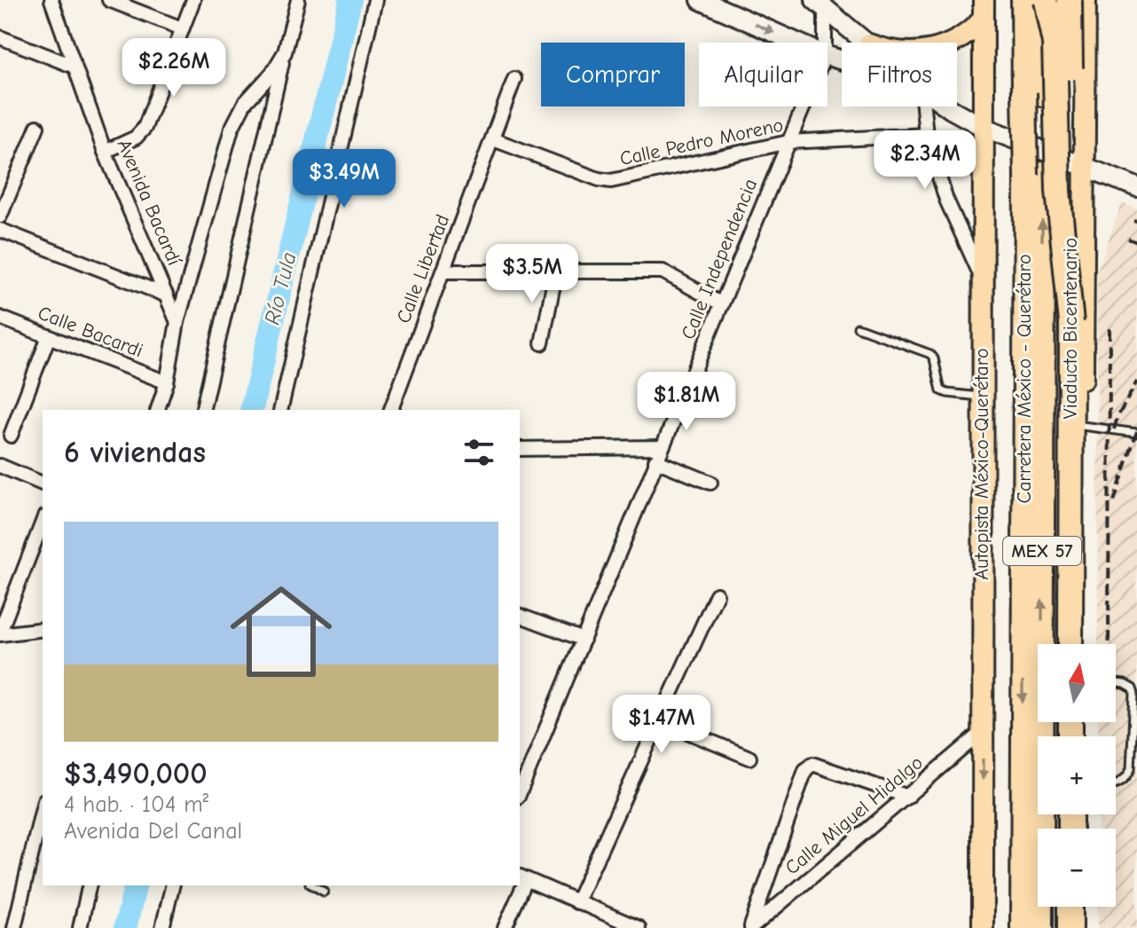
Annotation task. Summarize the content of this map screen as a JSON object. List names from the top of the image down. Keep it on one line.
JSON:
{"streets":{"highway":["Viaducto Bicentenario","Carretera México - Querétaro","MEX 57"],"main road":["Autopista México-Querétaro"],"street":["Calle Pedro Moreno","Avenida Bacardí","Calle Independencia","Calle Libertad","Calle Bacardi","Calle Miguel Hidalgo"]},"crossings":[["Calle Pedro Moreno","Calle Independencia"],["Calle Pedro Moreno","Calle Libertad"],["Autopista México-Querétaro","Calle Miguel Hidalgo"]],"water":["Río Tula"],"north":"top","page":{"price":["$2.26M","$2.34M","$3.49M","$3.5M","$1.81M","$1.47M"],"chip":["Comprar","Alquilar","Filtros"],"heading":"6 viviendas","list":[{"name":"$3,490,000","note":"4 hab. · 104 m² · Avenida Del Canal"}],"map_buttons":["+","−"]}}
